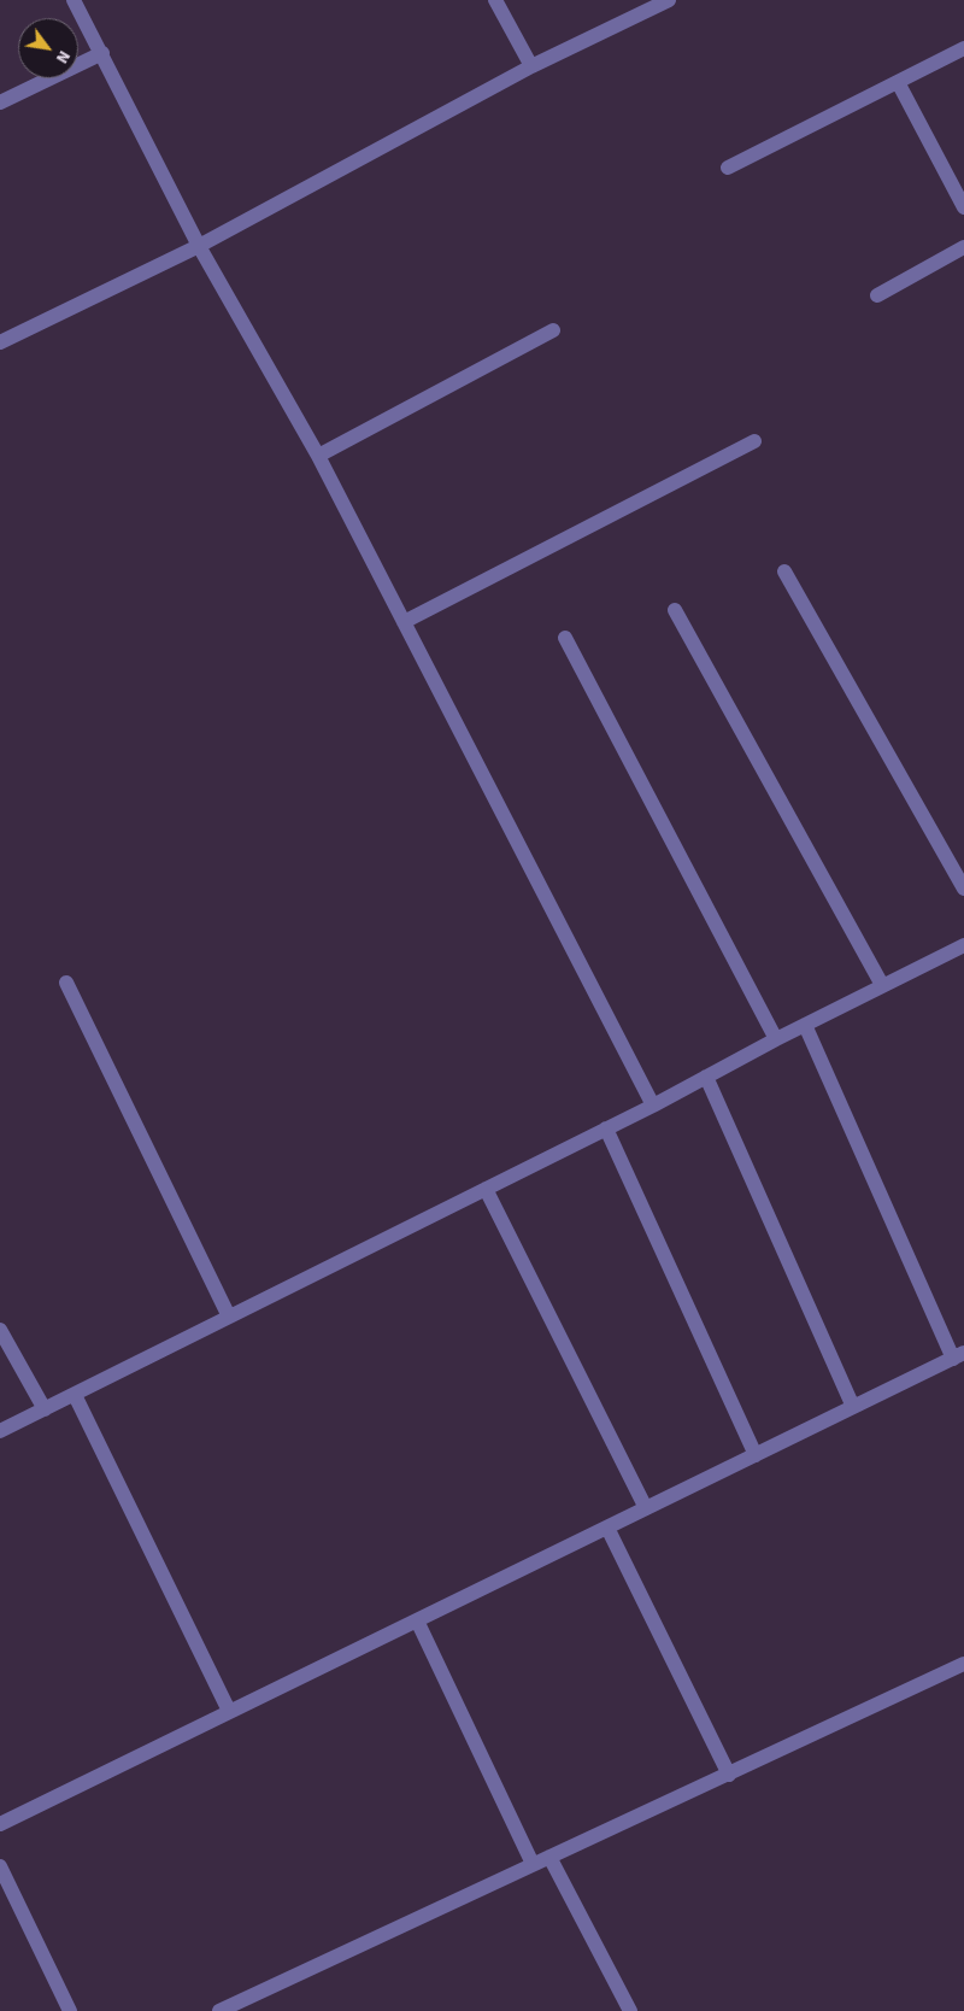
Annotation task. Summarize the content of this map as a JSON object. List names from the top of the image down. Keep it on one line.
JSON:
{"north":"bottom right"}
